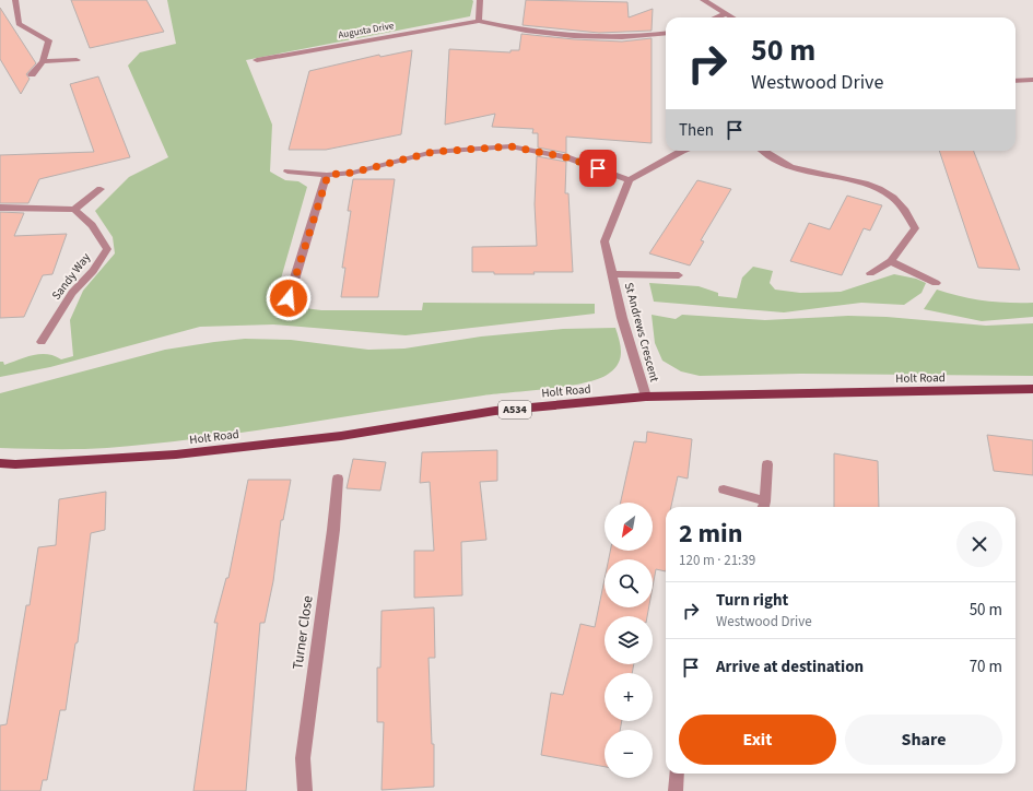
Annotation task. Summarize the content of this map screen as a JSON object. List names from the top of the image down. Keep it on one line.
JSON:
{"streets":{"main road":["Holt Road","A534"],"street":["Augusta Drive","Sandy Way","St Andrews Crescent","Turner Close"]},"crossings":[["St Andrews Crescent","Holt Road"]],"north":"bottom left","page":{"turn":["50 m","Westwood Drive"],"then":"Then","map_buttons":["+","−"],"heading":["2 min","120 m · 21:39"],"list":[{"name":"Turn right","note":"Westwood Drive","value":"50 m"},{"name":"Arrive at destination","value":"70 m"}],"buttons":["Exit","Share"]}}
